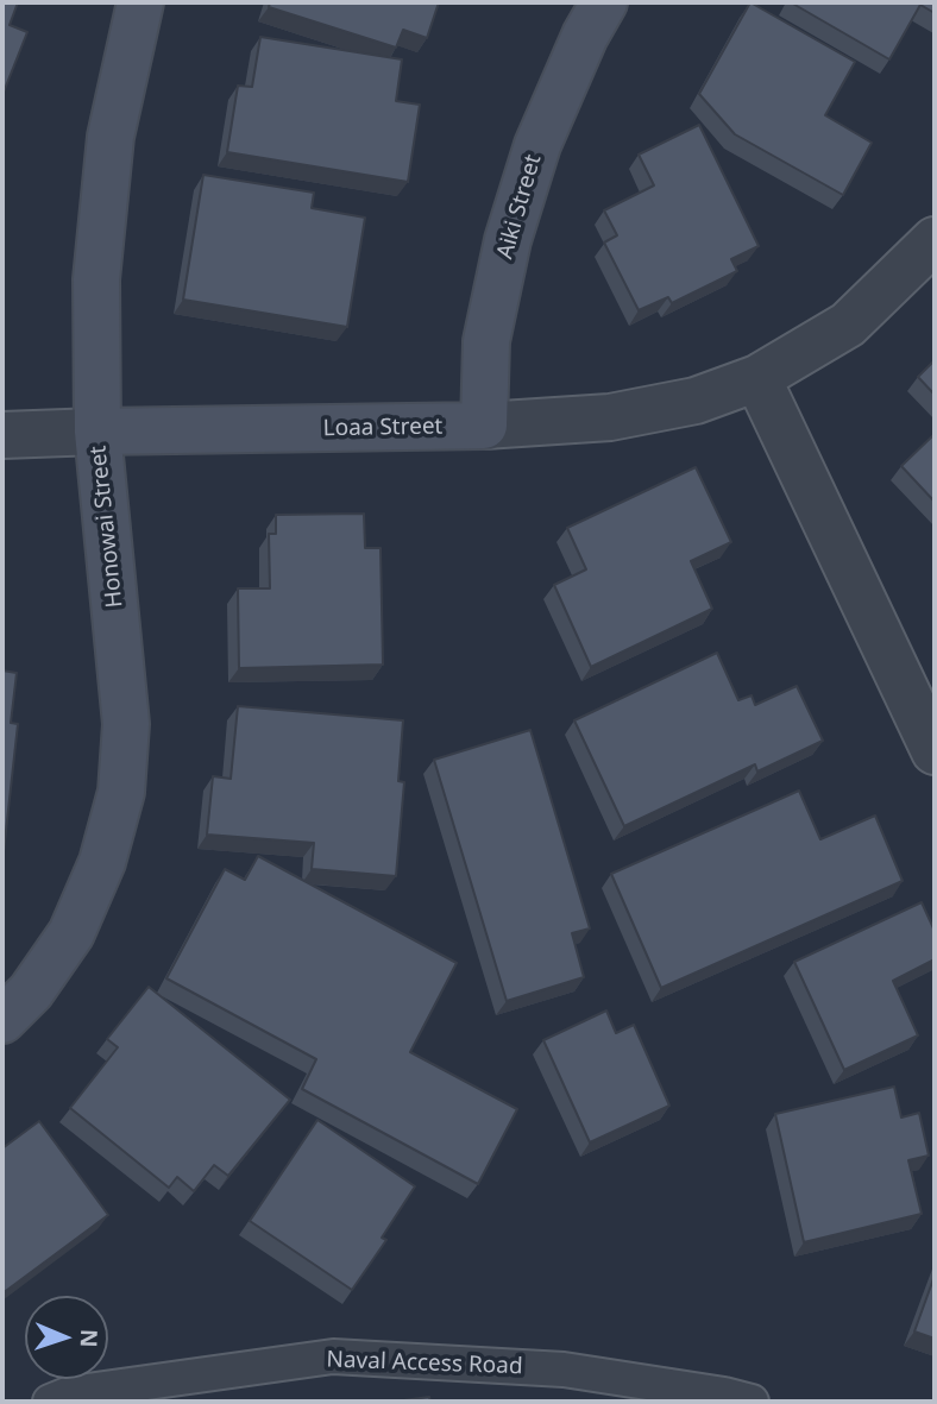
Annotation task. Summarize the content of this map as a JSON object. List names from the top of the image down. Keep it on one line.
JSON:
{"streets":{"street":["Aiki Street","Loaa Street","Honowai Street"],"lane":["Naval Access Road"]},"crossings":[["Aiki Street","Loaa Street"],["Loaa Street","Honowai Street"]],"north":"right"}
